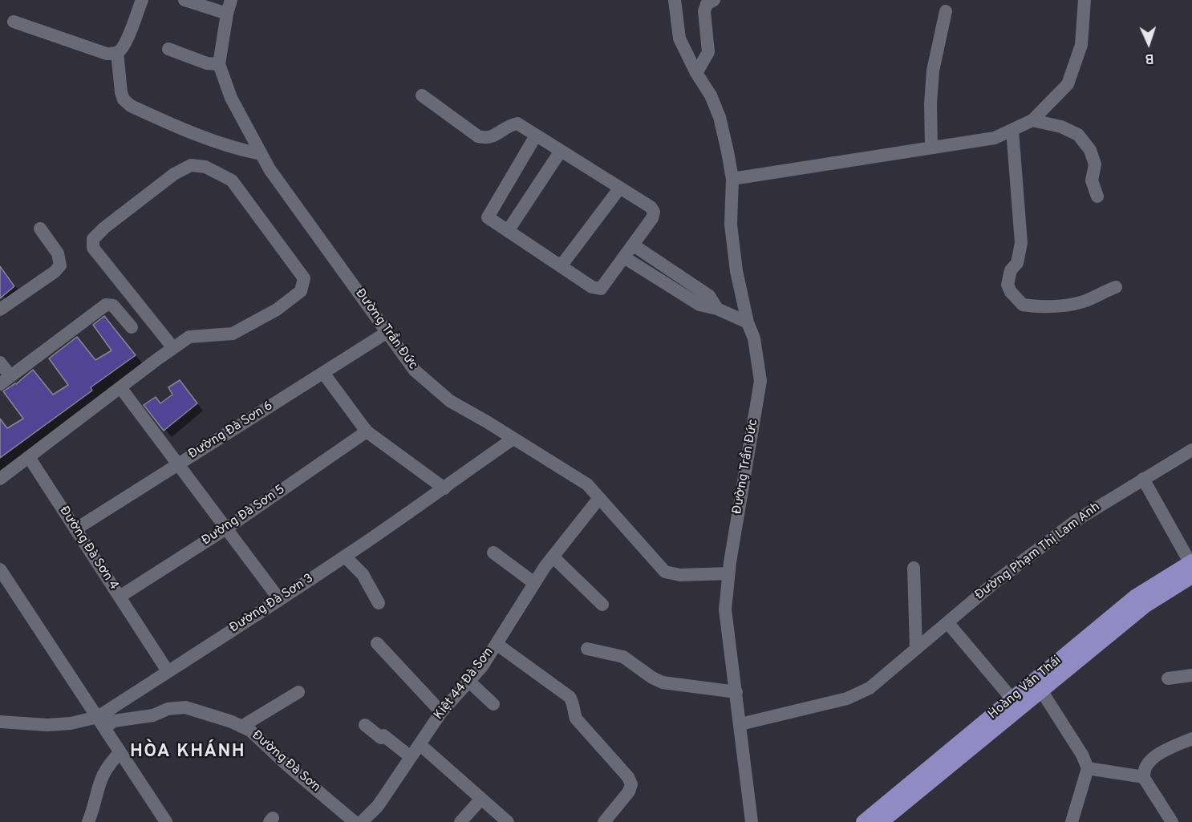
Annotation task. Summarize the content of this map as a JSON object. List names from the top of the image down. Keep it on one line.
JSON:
{"streets":{"main road":["Hoàng Văn Thái"],"street":["Đường Trần Đức","Đường Đà Sơn 6","Đường Đà Sơn 5","Đường Đà Sơn 4","Đường Phạm Thị Lam Anh","Đường Đà Sơn 3","Kiệt 44 Đà Sơn","Đường Đà Sơn"]},"crossings":[["Đường Trần Đức","Đường Đà Sơn 6"],["Đường Trần Đức","Đường Phạm Thị Lam Anh"],["Đường Trần Đức","Đường Đà Sơn 3"],["Đường Trần Đức","Kiệt 44 Đà Sơn"],["Đường Đà Sơn 6","Đường Đà Sơn 4"],["Đường Đà Sơn 5","Đường Đà Sơn 4"],["Đường Đà Sơn 4","Đường Đà Sơn 3"],["Đường Đà Sơn 3","Đường Đà Sơn"]],"districts":["HÒA KHÁNH"],"north":"bottom"}
